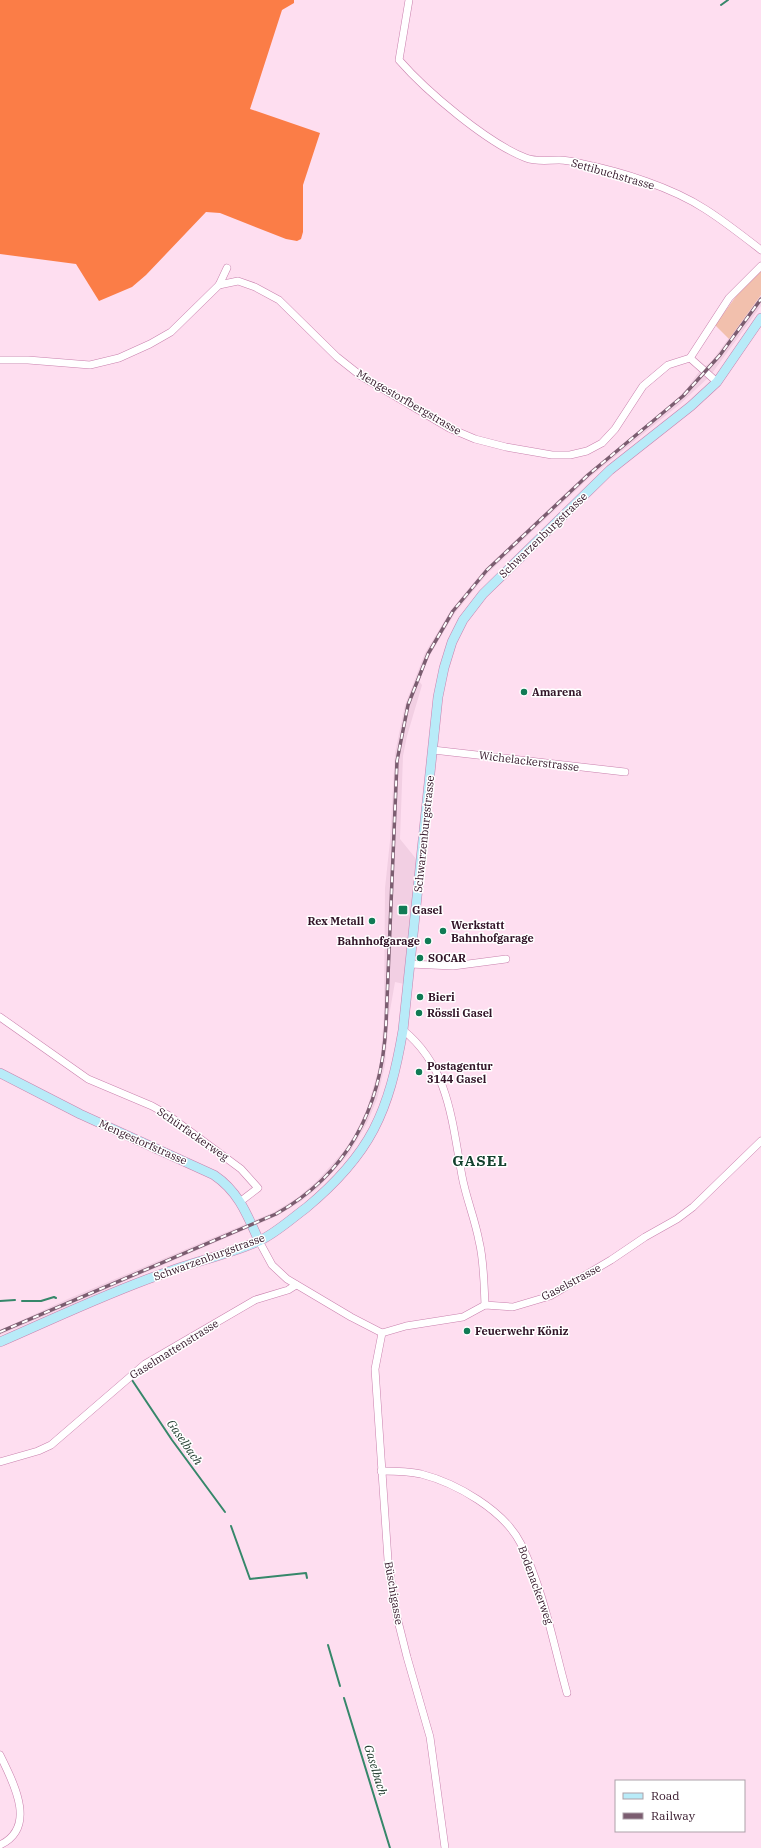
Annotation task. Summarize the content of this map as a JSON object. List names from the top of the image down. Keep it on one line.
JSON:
{"streets":{"main road":["Schwarzenburgstrasse","Mengestorfstrasse"],"street":["Settibuchstrasse","Mengestorfbergstrasse","Wichelackerstrasse","Schürfackerweg","Gaselstrasse","Gaselmattenstrasse","Bodenackerweg","Büschigasse"]},"crossings":[["Schwarzenburgstrasse","Wichelackerstrasse"],["Schwarzenburgstrasse","Mengestorfstrasse"],["Schürfackerweg","Mengestorfstrasse"],["Bodenackerweg","Büschigasse"]],"districts":["GASEL"],"water":["Gaselbach"],"places":{"other":["Amarena","Rex Metall","Werkstatt Bahnhofgarage","Bahnhofgarage","SOCAR","Bieri","Rössli Gasel","Postagentur 3144 Gasel","Feuerwehr Köniz"],"transit":["Gasel"]},"legend":["Road","Railway"]}
